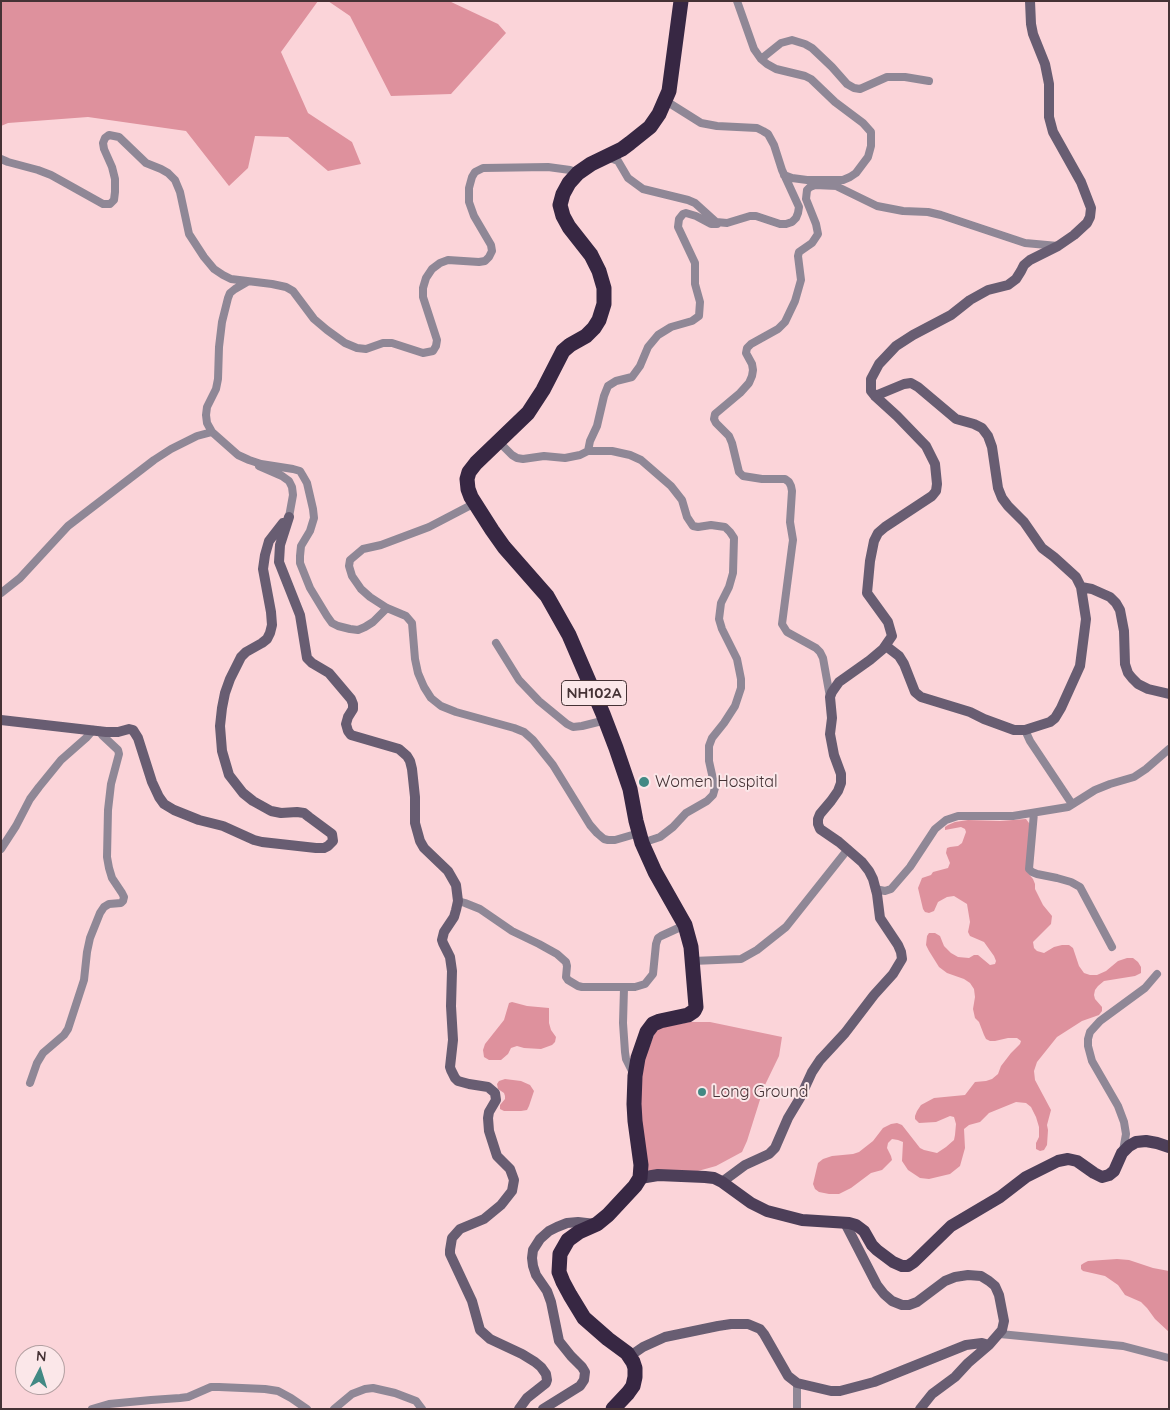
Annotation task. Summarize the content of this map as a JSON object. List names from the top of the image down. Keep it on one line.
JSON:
{"streets":{"highway":["NH102A"]},"places":["Women Hospital","Long Ground"],"north":"top"}
